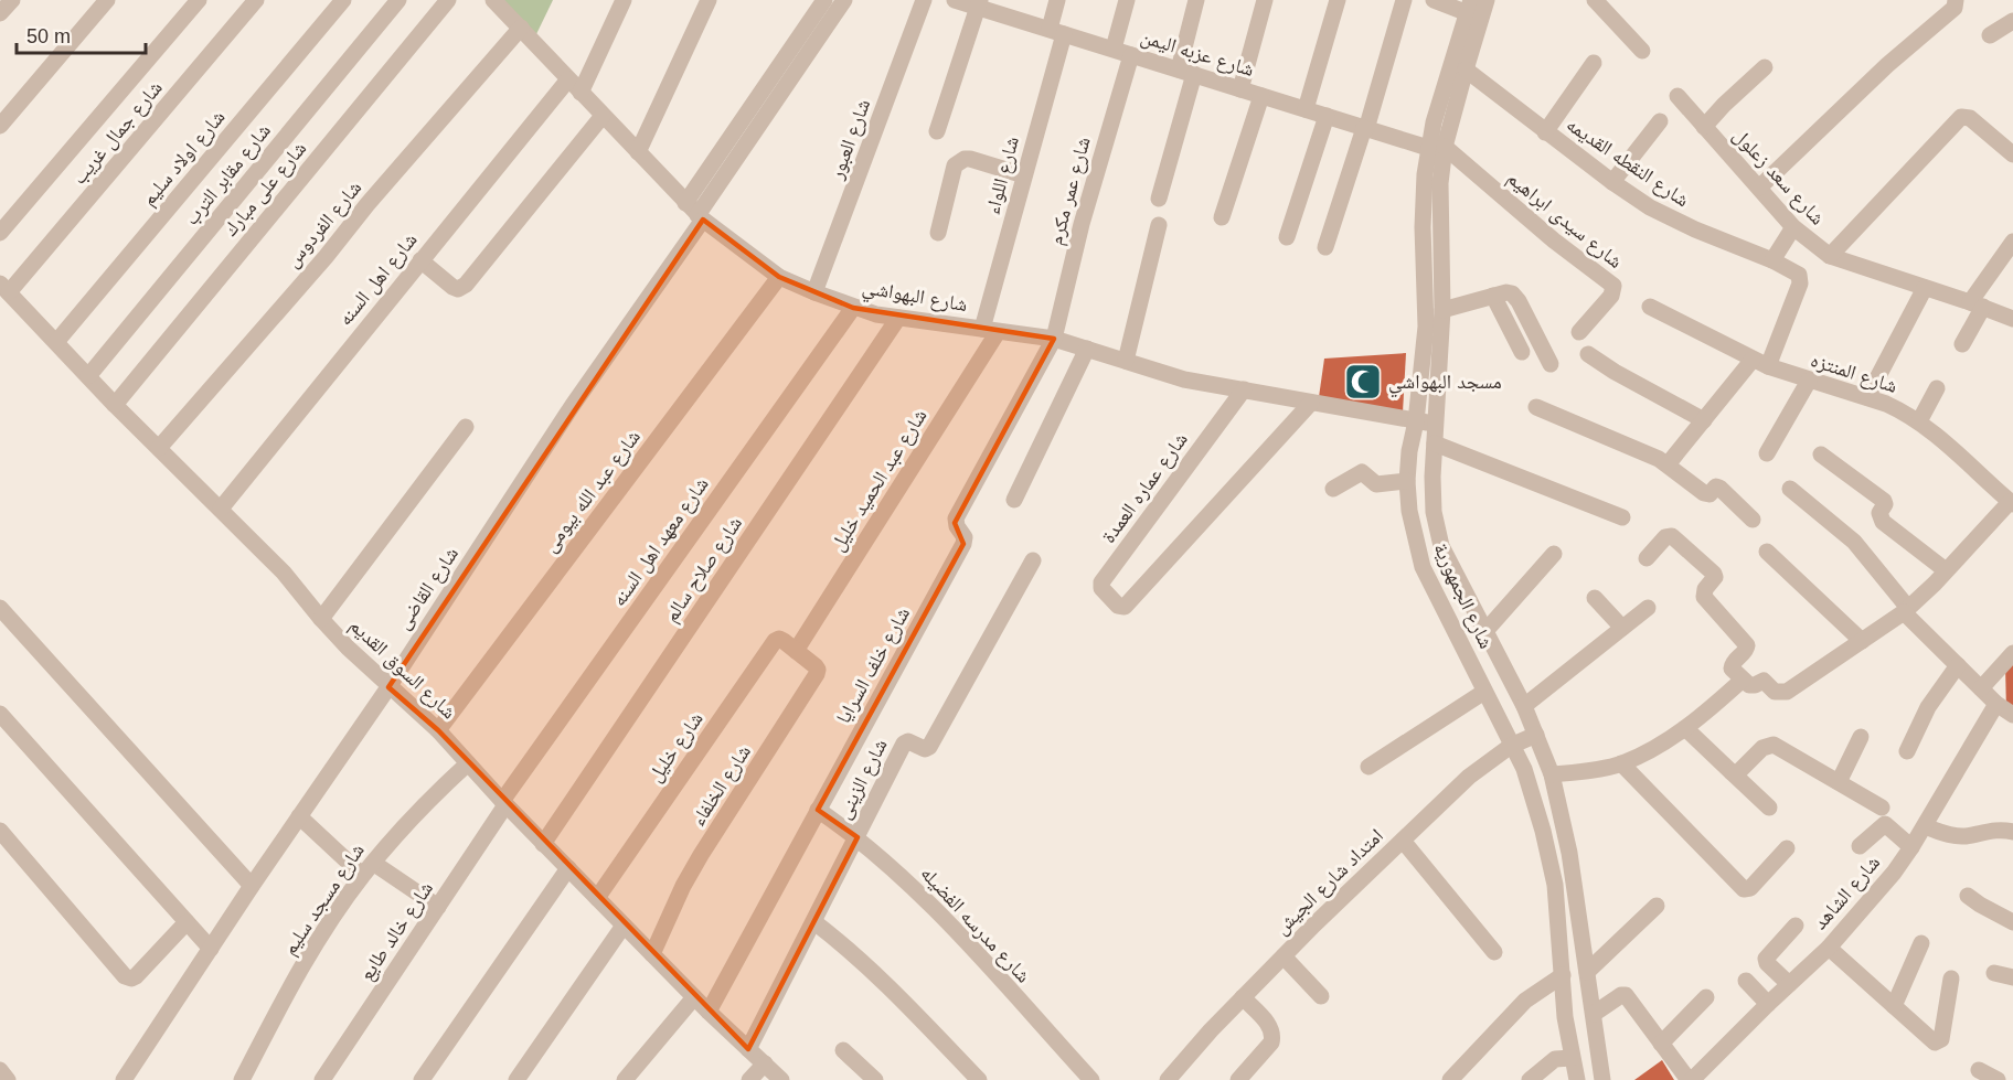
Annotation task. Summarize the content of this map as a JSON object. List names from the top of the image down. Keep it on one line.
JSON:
{"streets":{"street":["شارع عزبه اليمن","شارع جمال غريب","شارع العبور","شارع اولاد سليم","شارع النقطه القديمه","شارع مقابر الترب","شارع اللواء","شارع سعد زعلول","شارع على مبارك","شارع عمر مكرم","شارع سيدى ابراهيم","شارع الفردوس","شارع اهل السنه","شارع البهواشي","شارع المنتزه","شارع عبد الحميد خليل","شارع عماره العمدة","شارع عبد الله بيومى","شارع معهد اهل السنه","شارع صلاح سالم","شارع القاضى","شارع الجمهورية","شارع خلف السرايا","شارع السوق القديم","شارع خليل","شارع الزينى","شارع الخلفاء","امتداد شارع الجيش","شارع الشاهد","شارع مسجد سليم","شارع مدرسه الفضيله","شارع خالد طايع"]},"crossings":[["شارع عزبه اليمن","شارع اللواء"],["شارع عزبه اليمن","شارع عمر مكرم"],["شارع عزبه اليمن","شارع سيدى ابراهيم"],["شارع عزبه اليمن","شارع الجمهورية"],["شارع جمال غريب","شارع السوق القديم"],["شارع العبور","شارع البهواشي"],["شارع اولاد سليم","شارع السوق القديم"],["شارع النقطه القديمه","شارع المنتزه"],["شارع النقطه القديمه","شارع الجمهورية"],["شارع مقابر الترب","شارع السوق القديم"],["شارع اللواء","شارع البهواشي"],["شارع اللواء","شارع عبد الحميد خليل"],["شارع على مبارك","شارع السوق القديم"],["شارع عمر مكرم","شارع البهواشي"],["شارع عمر مكرم","شارع خلف السرايا"],["شارع سيدى ابراهيم","شارع الجمهورية"],["شارع الفردوس","شارع البهواشي"],["شارع الفردوس","شارع السوق القديم"],["شارع اهل السنه","شارع البهواشي"],["شارع اهل السنه","شارع السوق القديم"],["شارع البهواشي","شارع عبد الحميد خليل"],["شارع البهواشي","شارع عماره العمدة"],["شارع البهواشي","شارع عبد الله بيومى"],["شارع البهواشي","شارع معهد اهل السنه"],["شارع البهواشي","شارع صلاح سالم"],["شارع البهواشي","شارع القاضى"],["شارع البهواشي","شارع الجمهورية"],["شارع البهواشي","شارع خلف السرايا"],["شارع عبد الحميد خليل","شارع خليل"],["شارع عبد الحميد خليل","شارع الخلفاء"],["شارع عبد الله بيومى","شارع السوق القديم"],["شارع معهد اهل السنه","شارع السوق القديم"],["شارع معهد اهل السنه","شارع خالد طايع"],["شارع صلاح سالم","شارع السوق القديم"],["شارع القاضى","شارع السوق القديم"],["شارع الجمهورية","امتداد شارع الجيش"],["شارع خلف السرايا","شارع السوق القديم"],["شارع خلف السرايا","شارع مدرسه الفضيله"],["شارع السوق القديم","شارع خليل"],["شارع السوق القديم","شارع الزينى"],["شارع السوق القديم","شارع الخلفاء"],["شارع السوق القديم","شارع مسجد سليم"],["شارع السوق القديم","شارع خالد طايع"],["شارع خليل","شارع الخلفاء"],["شارع الزينى","شارع مدرسه الفضيله"]],"places":{"mosque":["مسجد البهواشي"]},"scale_bar":"50 m"}
